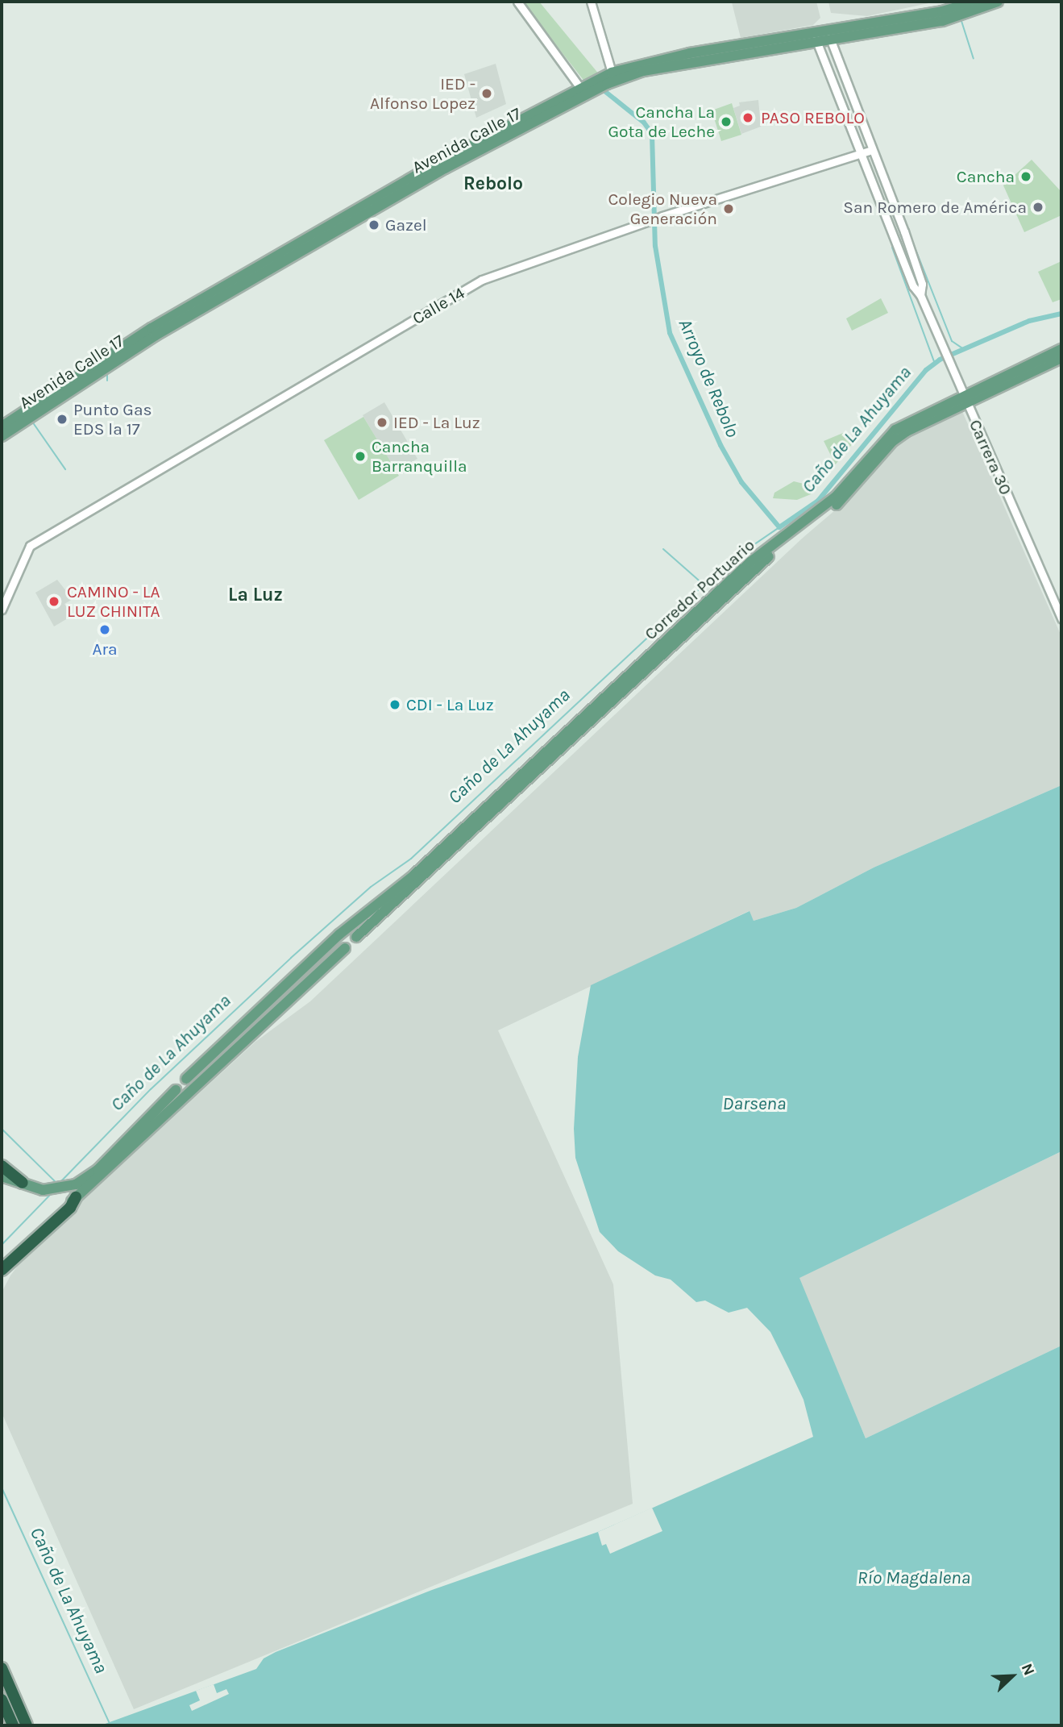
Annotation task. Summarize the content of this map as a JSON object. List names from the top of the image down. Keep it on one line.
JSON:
{"streets":{"main road":["Avenida Calle 17","Corredor Portuario"],"street":["Calle 14","Carrera 30"]},"crossings":[["Avenida Calle 17","Carrera 30"],["Calle 14","Carrera 30"],["Carrera 30","Corredor Portuario"]],"districts":["Rebolo","La Luz"],"water":["Arroyo de Rebolo","Caño de La Ahuyama","Darsena","Río Magdalena"],"places":["IED - Alfonso Lopez","PASO REBOLO","Cancha La Gota de Leche","Cancha","San Romero de América","Colegio Nueva Generación","Gazel","Punto Gas EDS la 17","IED - La Luz","Cancha Barranquilla","CAMINO - LA LUZ CHINITA","Ara","CDI - La Luz"],"north":"top right"}
